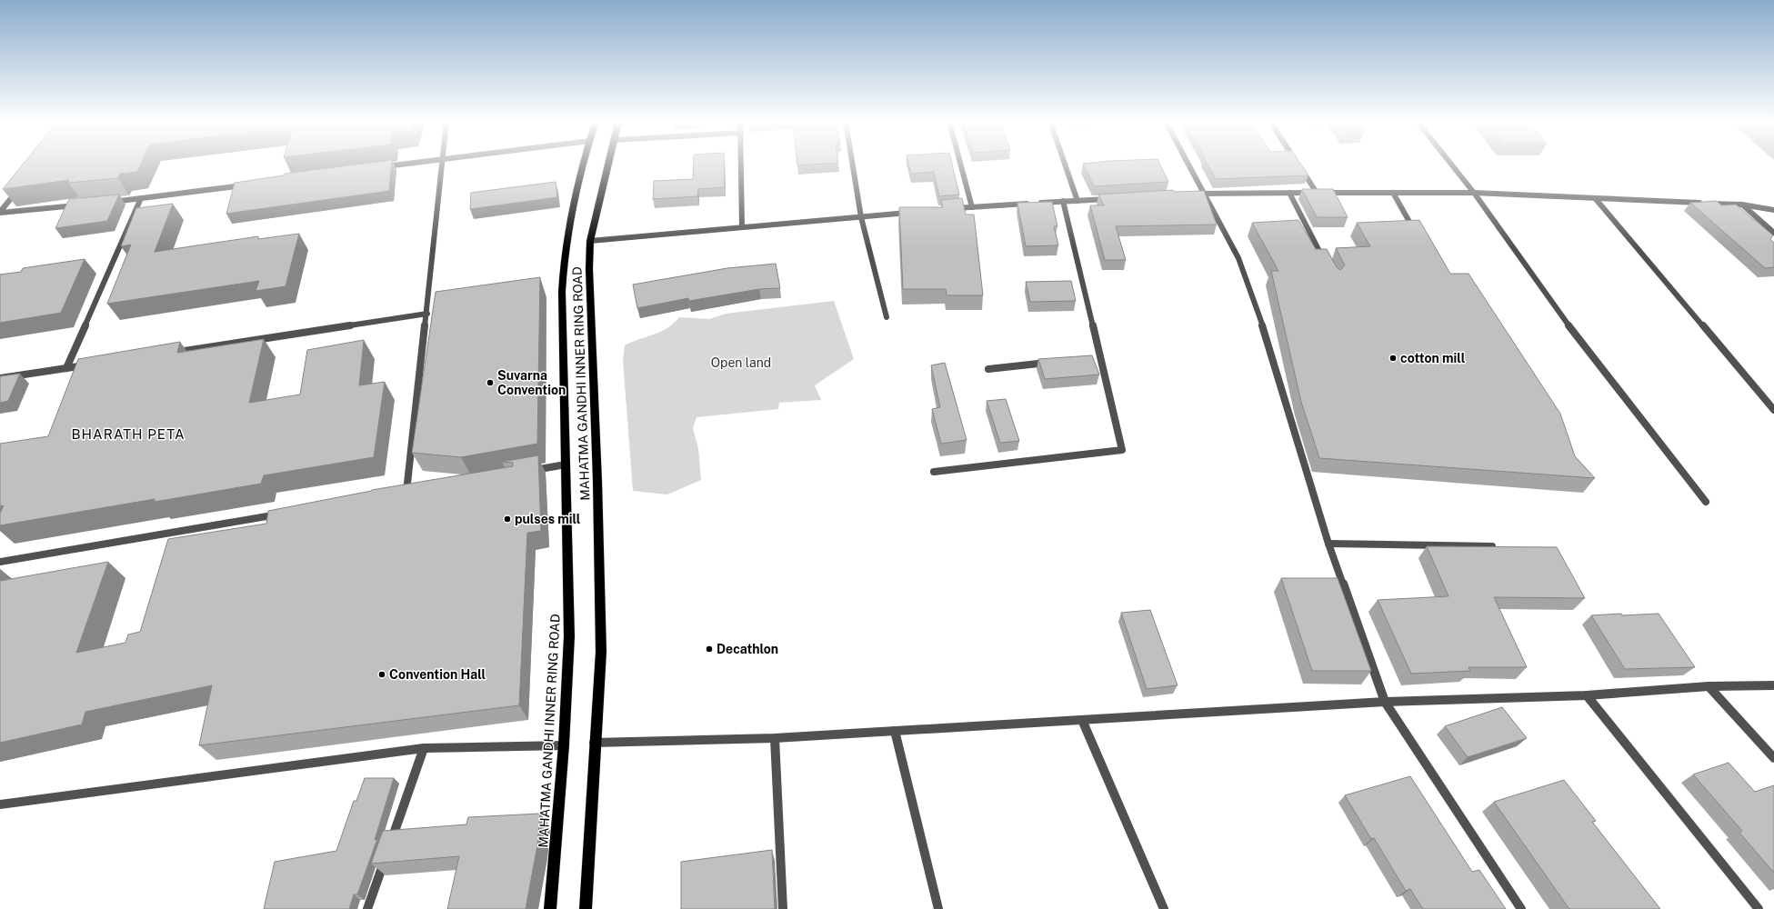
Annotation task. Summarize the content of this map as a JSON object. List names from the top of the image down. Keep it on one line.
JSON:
{"streets":{"main road":["MAHATMA GANDHI INNER RING ROAD"]},"districts":["BHARATH PETA"],"parks":["Open land"],"places":["cotton mill","Suvarna Convention","pulses mill","Decathlon","Convention Hall"]}
